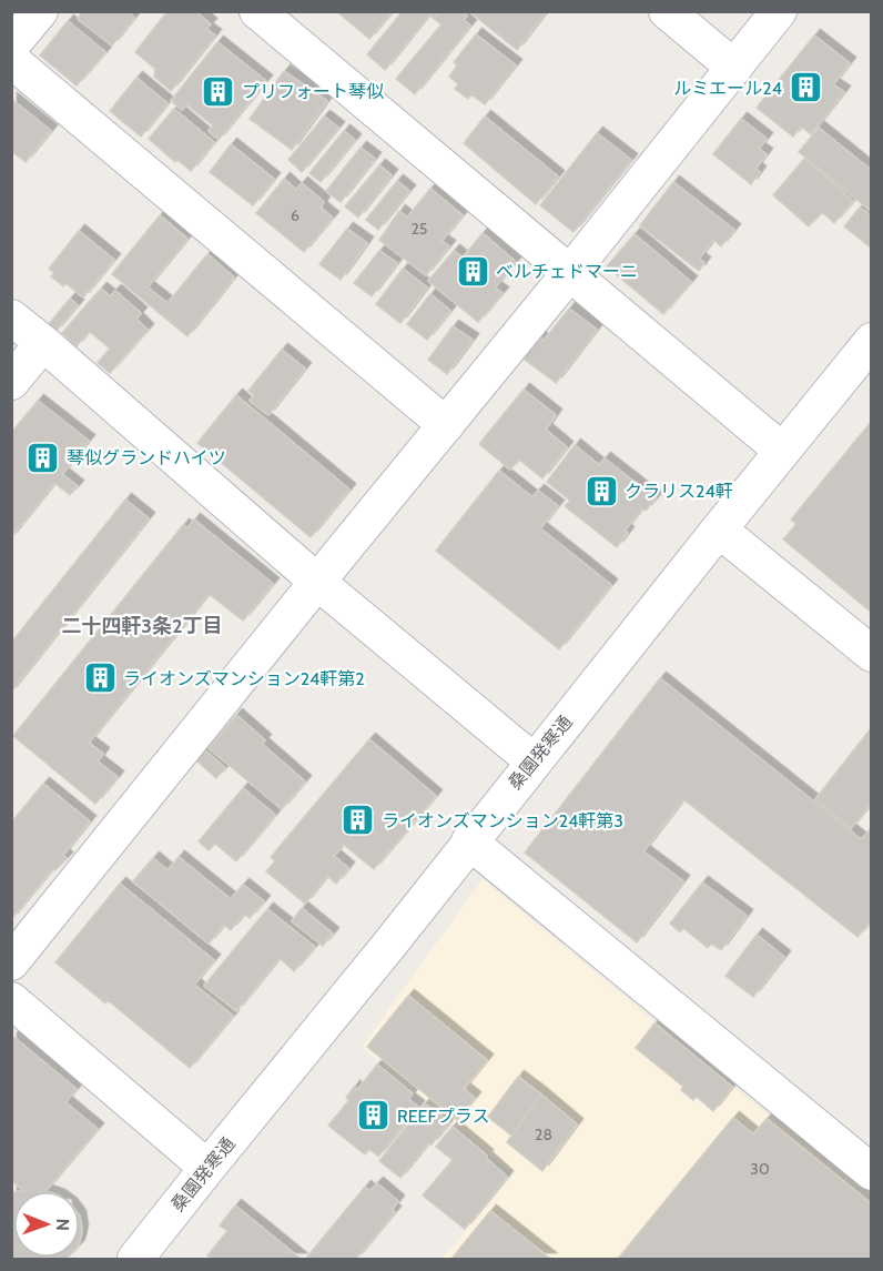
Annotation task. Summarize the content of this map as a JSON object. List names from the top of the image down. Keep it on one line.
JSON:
{"streets":{"street":["桑園発寒通"]},"districts":["二十四軒3条2丁目"],"places":{"building":["ルミエール24","プリフォート琴似","ベルチェドマーニ","琴似グランドハイツ","クラリス24軒","ライオンズマンション24軒第2","ライオンズマンション24軒第3","REEFプラス"]},"house_numbers":["6","25","28","30"],"north":"right"}
